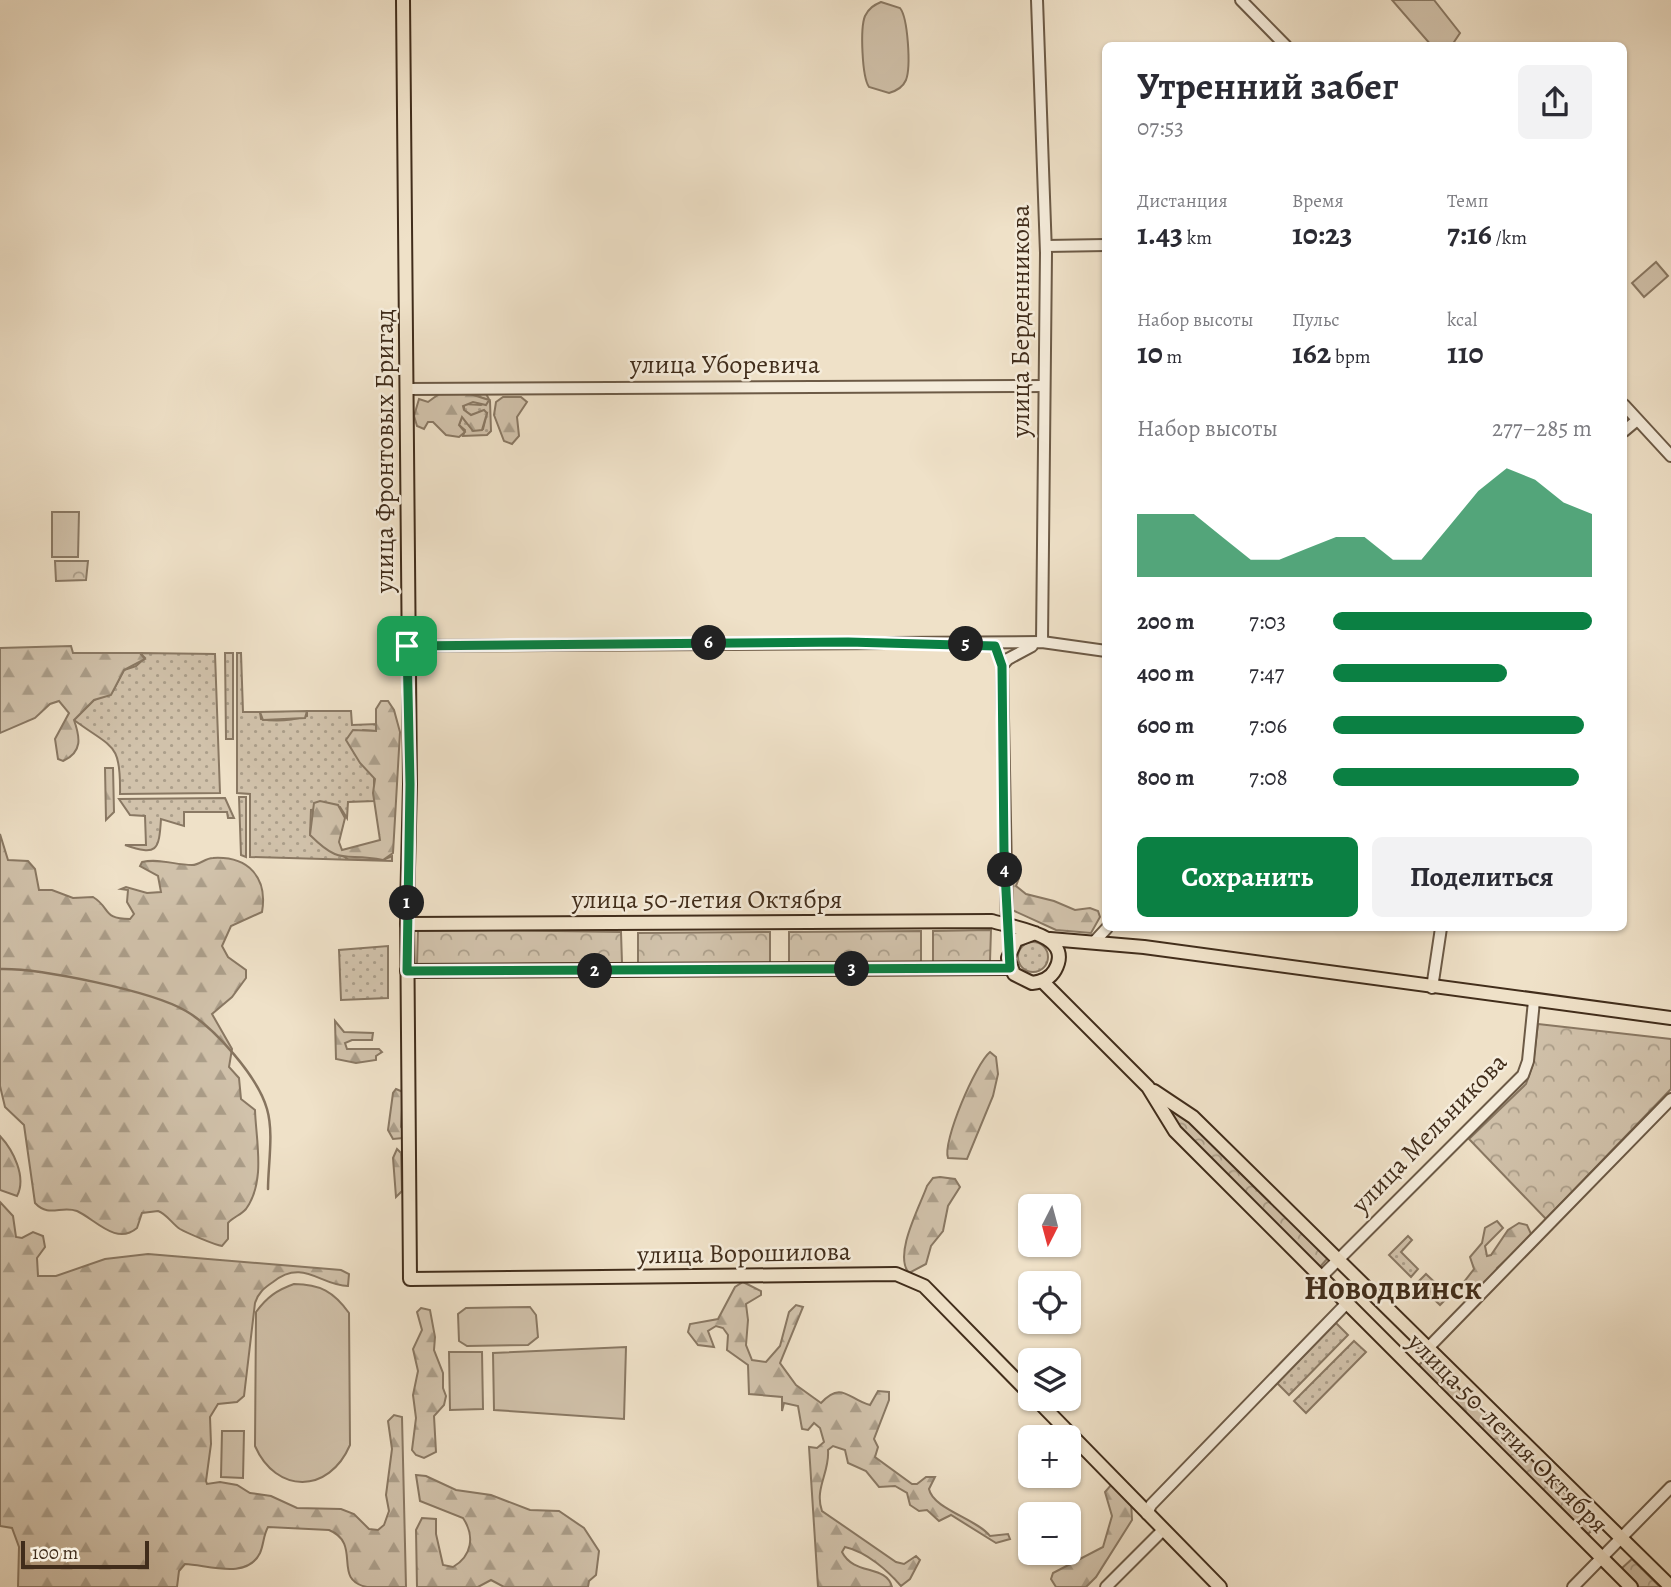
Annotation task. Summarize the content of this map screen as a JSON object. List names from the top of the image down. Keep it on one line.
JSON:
{"streets":{"main road":["улица Фронтовых Бригад","улица 50-летия Октября","улица Ворошилова"],"street":["улица Берденникова","улица Уборевича","улица Мельникова"]},"crossings":[["улица Берденникова","улица Уборевича"],["улица Уборевича","улица Фронтовых Бригад"],["улица Фронтовых Бригад","улица 50-летия Октября"],["улица Фронтовых Бригад","улица Ворошилова"],["улица 50-летия Октября","улица Мельникова"]],"districts":["Новодвинск"],"scale_bar":"100 m","north":"bottom","page":{"heading":["Утренний забег","07:53"],"stats":[["Дистанция","1.43 km"],["Время","10:23"],["Темп","7:16 /km"],["Набор высоты","10 m"],["Пульс","162 bpm"],["kcal","110"]],"chart":["Набор высоты","277–285 m"],"list":[{"name":"200 m","note":"7:03"},{"name":"400 m","note":"7:47"},{"name":"600 m","note":"7:06"},{"name":"800 m","note":"7:08"}],"pins":["6","5","4","1","3","2"],"buttons":["Сохранить","Поделиться"],"map_buttons":["+","−"],"scale":"100 m"}}
